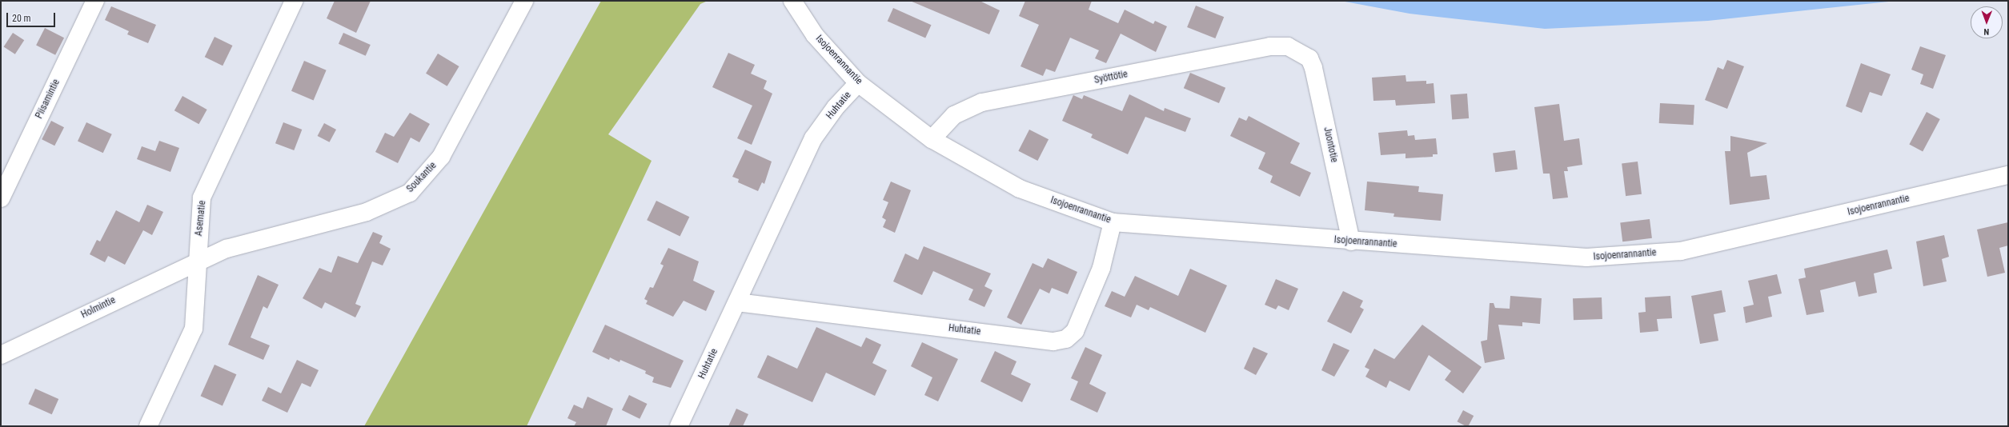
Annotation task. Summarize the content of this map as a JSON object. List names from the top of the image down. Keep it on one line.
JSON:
{"streets":{"street":["Isojoenrannantie","Syöttötie","Piisamintie","Huhtatie","Juontotie","Soukantie","Asematie","Holmintie"]},"crossings":[["Isojoenrannantie","Syöttötie"],["Isojoenrannantie","Huhtatie"],["Isojoenrannantie","Juontotie"],["Syöttötie","Juontotie"],["Soukantie","Asematie"],["Soukantie","Holmintie"],["Asematie","Holmintie"]],"scale_bar":"20 m","north":"bottom"}
